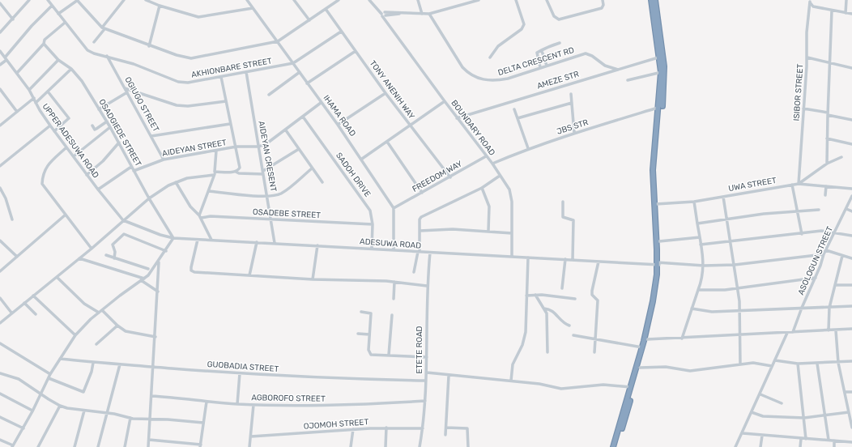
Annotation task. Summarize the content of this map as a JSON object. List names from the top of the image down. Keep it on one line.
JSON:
{"streets":{"street":["DELTA CRESCENT RD","AKHIONBARE STREET","AMEZE STR","TONY ANENIH WAY","ISIBOR STREET","OGIUGO STREET","IHAMA ROAD","JBS STR","BOUNDARY ROAD","OSADGIEDE STREET","UPPER ADESUWA ROAD","AIDEYAN STREET","AIDEYAN CRESENT","SADOH DRIVE","FREEDOM WAY","UWA STREET","OSADEBE STREET","ADESUWA ROAD","ASOLOGUN STREET","ETETE ROAD","GUOBADIA STREET","AGBOROFO STREET","OJOMOH STREET"]},"crossings":[["DELTA CRESCENT RD","AMEZE STR"],["AKHIONBARE STREET","OGIUGO STREET"],["AKHIONBARE STREET","IHAMA ROAD"],["AKHIONBARE STREET","AIDEYAN CRESENT"],["AMEZE STR","BOUNDARY ROAD"],["TONY ANENIH WAY","FREEDOM WAY"],["ISIBOR STREET","UWA STREET"],["OGIUGO STREET","AIDEYAN STREET"],["IHAMA ROAD","FREEDOM WAY"],["JBS STR","BOUNDARY ROAD"],["BOUNDARY ROAD","FREEDOM WAY"],["BOUNDARY ROAD","ADESUWA ROAD"],["OSADGIEDE STREET","AIDEYAN STREET"],["OSADGIEDE STREET","ADESUWA ROAD"],["UPPER ADESUWA ROAD","ADESUWA ROAD"],["AIDEYAN STREET","AIDEYAN CRESENT"],["AIDEYAN CRESENT","OSADEBE STREET"],["AIDEYAN CRESENT","ADESUWA ROAD"],["SADOH DRIVE","OSADEBE STREET"],["SADOH DRIVE","ADESUWA ROAD"],["ADESUWA ROAD","ASOLOGUN STREET"],["ADESUWA ROAD","ETETE ROAD"],["ETETE ROAD","GUOBADIA STREET"],["ETETE ROAD","AGBOROFO STREET"],["ETETE ROAD","OJOMOH STREET"]]}
